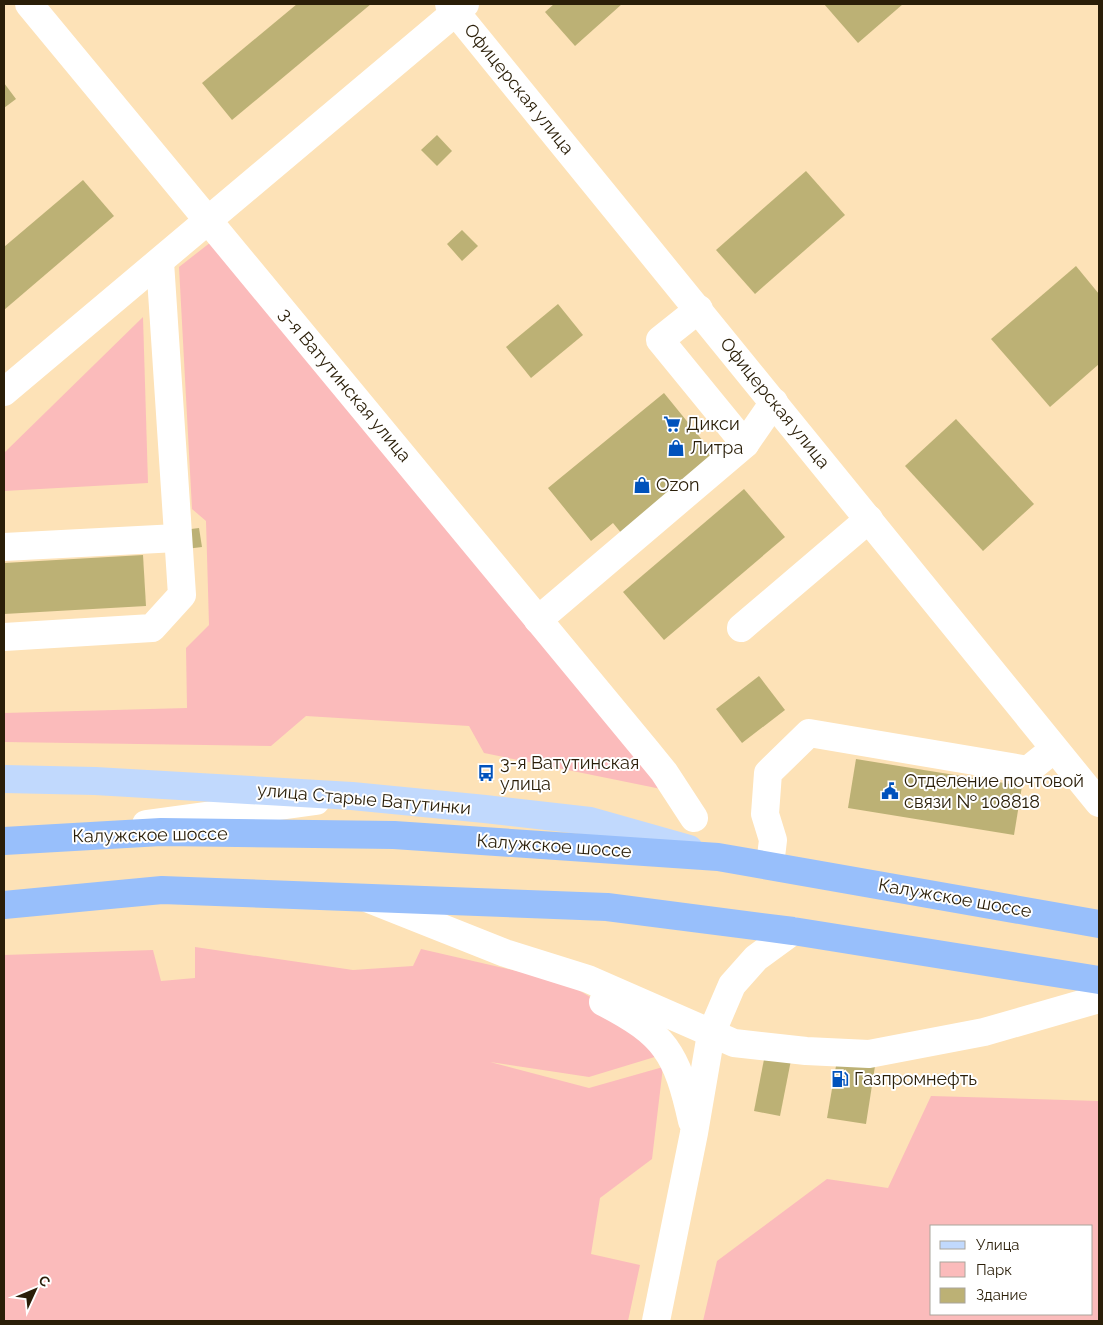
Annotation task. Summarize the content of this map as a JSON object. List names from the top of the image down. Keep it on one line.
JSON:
{"streets":{"highway":["Калужское шоссе"],"main road":["улица Старые Ватутинки"],"street":["Офицерская улица","3-я Ватутинская улица"]},"crossings":[["улица Старые Ватутинки","Калужское шоссе"]],"places":{"supermarket":["Дикси"],"shop":["Литра","Ozon"],"bus stop":["3-я Ватутинская улица"],"public building":["Отделение почтовой связи № 108818"],"fuel station":["Газпромнефть"]},"legend":["Улица","Парк","Здание"],"north":"top right"}
